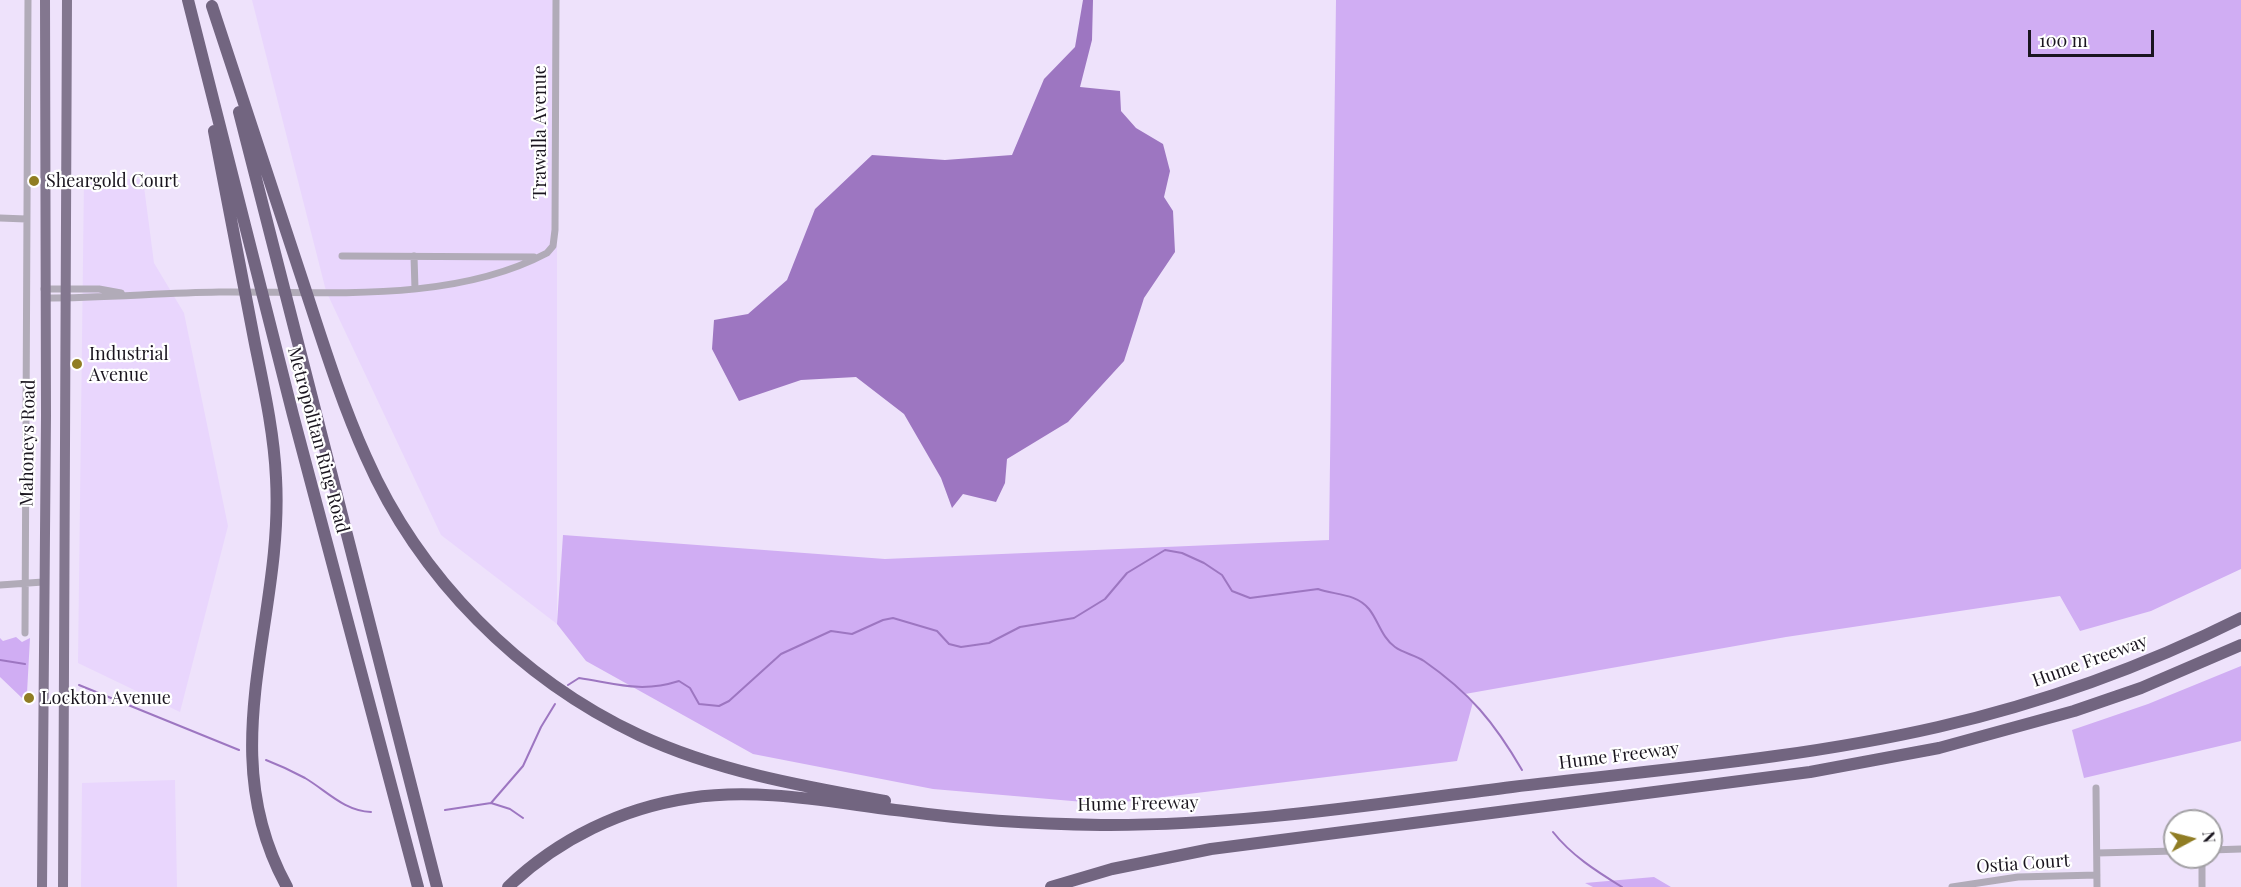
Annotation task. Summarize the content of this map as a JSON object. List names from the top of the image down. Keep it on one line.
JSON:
{"streets":{"highway":["Metropolitan Ring Road","Hume Freeway"],"main road":["Mahoneys Road"],"street":["Trawalla Avenue","Ostia Court"]},"places":["Sheargold Court","Industrial Avenue","Lockton Avenue"],"scale_bar":"100 m","north":"right"}
